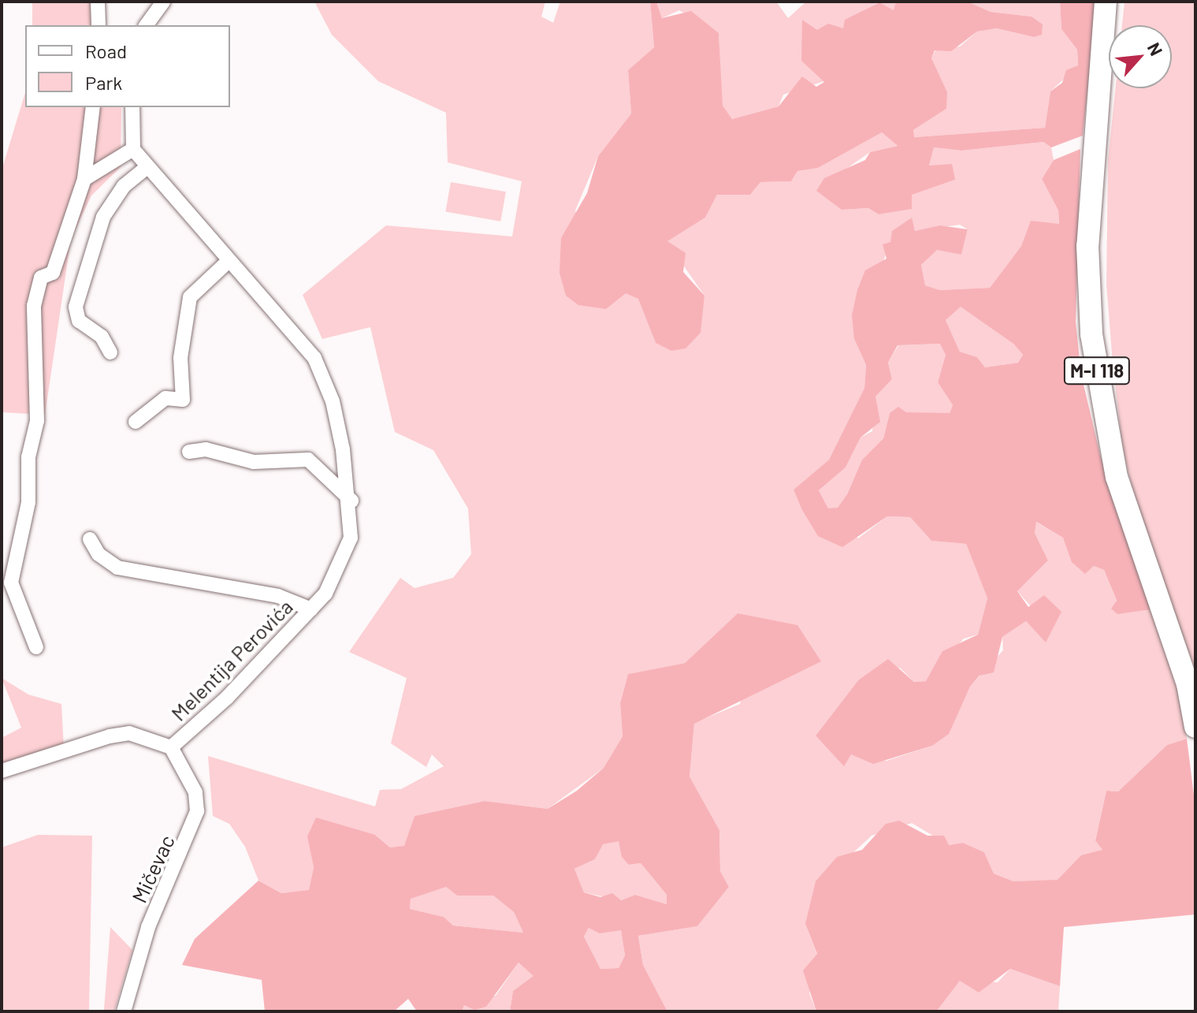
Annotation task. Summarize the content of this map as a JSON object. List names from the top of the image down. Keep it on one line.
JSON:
{"streets":{"main road":["M-I 118"],"street":["Melentija Perovića","Mičevac"]},"crossings":[["Melentija Perovića","Mičevac"]],"legend":["Road","Park"],"north":"top right"}
